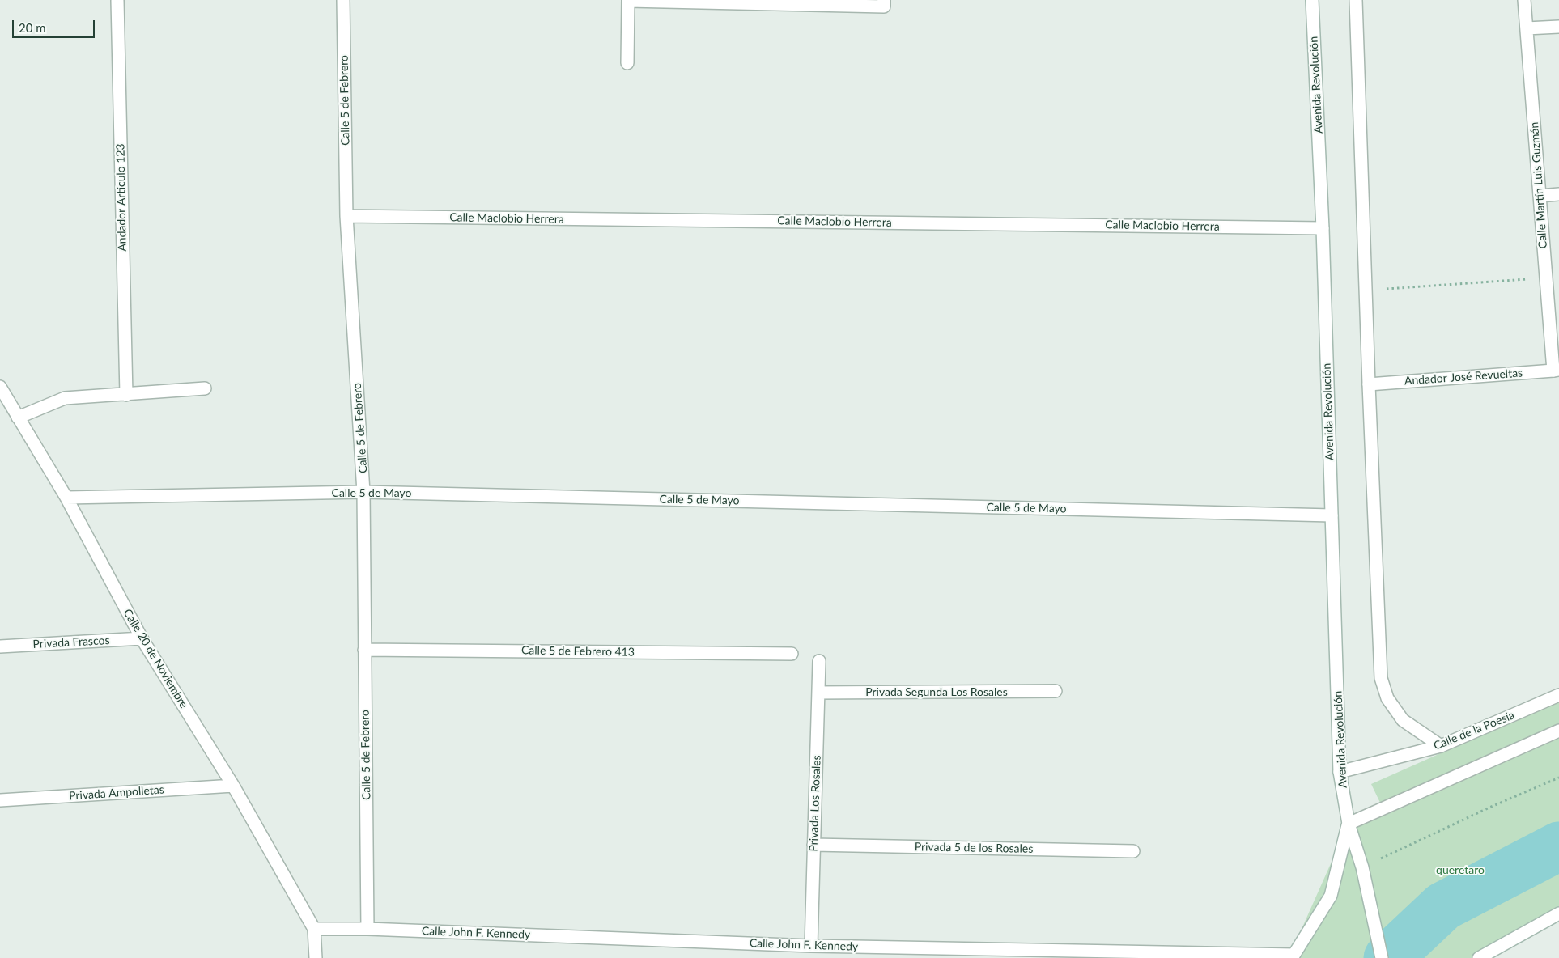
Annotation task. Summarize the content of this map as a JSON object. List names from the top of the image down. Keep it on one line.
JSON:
{"streets":{"street":["Avenida Revolución","Calle 5 de Febrero","Calle Martín Luis Guzmán","Andador Artículo 123","Calle Maclobio Herrera","Andador José Revueltas","Calle 5 de Mayo","Privada Frascos","Calle 5 de Febrero 413","Calle 20 de Noviembre","Privada Segunda Los Rosales","Calle de la Poesía","Privada Ampolletas","Privada Los Rosales","Privada 5 de los Rosales","Calle John F. Kennedy"]},"crossings":[["Avenida Revolución","Calle Maclobio Herrera"],["Avenida Revolución","Calle 5 de Mayo"],["Avenida Revolución","Calle de la Poesía"],["Avenida Revolución","Calle John F. Kennedy"],["Calle 5 de Febrero","Calle Maclobio Herrera"],["Calle 5 de Febrero","Calle 5 de Mayo"],["Calle 5 de Febrero","Calle 5 de Febrero 413"],["Calle 5 de Febrero","Calle John F. Kennedy"],["Calle Martín Luis Guzmán","Andador José Revueltas"],["Calle 5 de Mayo","Calle 20 de Noviembre"],["Privada Frascos","Calle 20 de Noviembre"],["Calle 20 de Noviembre","Privada Ampolletas"],["Calle 20 de Noviembre","Calle John F. Kennedy"],["Privada Segunda Los Rosales","Privada Los Rosales"],["Privada Los Rosales","Privada 5 de los Rosales"],["Privada Los Rosales","Calle John F. Kennedy"]],"parks":["queretaro"],"scale_bar":"20 m"}
